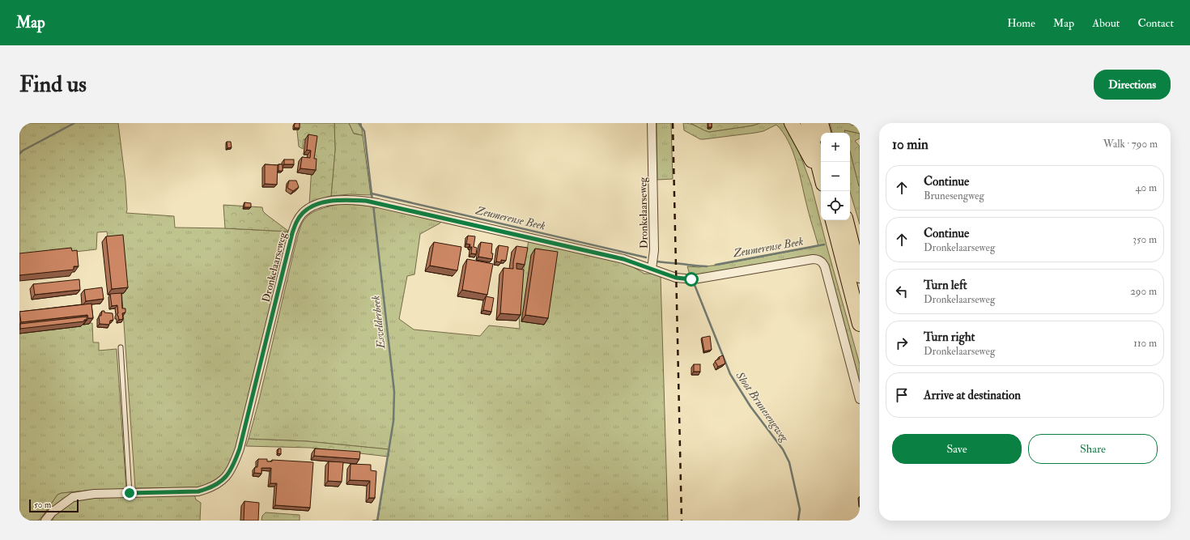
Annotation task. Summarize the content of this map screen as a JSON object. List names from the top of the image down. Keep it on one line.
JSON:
{"streets":{"street":["Dronkelaarseweg"]},"water":["Zeumerense Beek","Esvelderbeek","Sloot Brunesengweg"],"scale_bar":"50 m","page":{"header":"Map","nav":["Home","Map","About","Contact"],"buttons":["Directions",["Save","Share"]],"title":"Find us","heading":["10 min","Walk · 790 m"],"map_buttons":["+","−"],"list":[["Continue","Brunesengweg","40 m"],["Continue","Dronkelaarseweg","350 m"],["Turn left","Dronkelaarseweg","290 m"],["Turn right","Dronkelaarseweg","110 m"],"Arrive at destination"],"scale":"50 m"}}
